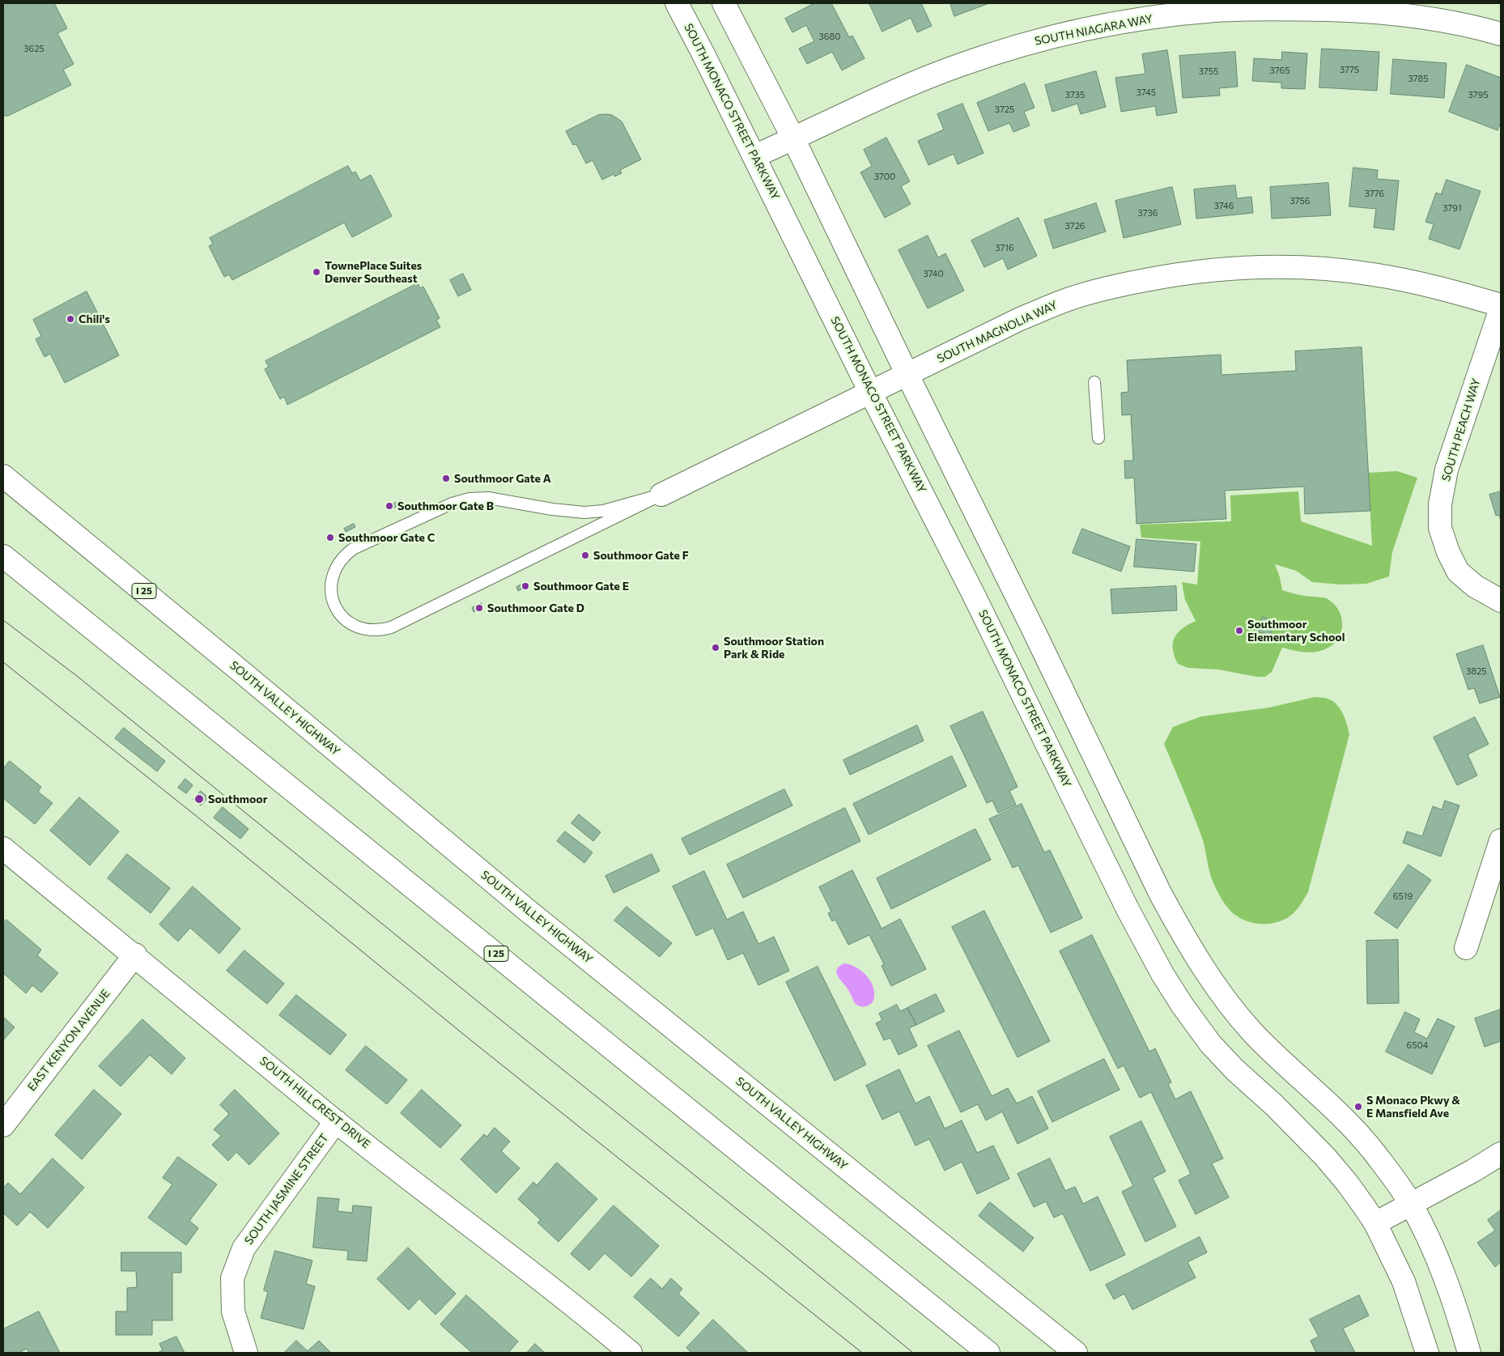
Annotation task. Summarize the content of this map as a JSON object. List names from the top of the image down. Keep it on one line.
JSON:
{"streets":{"main road":["SOUTH NIAGARA WAY","SOUTH MONACO STREET PARKWAY","SOUTH MAGNOLIA WAY","SOUTH PEACH WAY","I 25","SOUTH VALLEY HIGHWAY","EAST KENYON AVENUE","SOUTH HILLCREST DRIVE","SOUTH JASMINE STREET"]},"crossings":[["SOUTH NIAGARA WAY","SOUTH MONACO STREET PARKWAY"],["SOUTH MONACO STREET PARKWAY","SOUTH MAGNOLIA WAY"],["SOUTH MAGNOLIA WAY","SOUTH PEACH WAY"],["EAST KENYON AVENUE","SOUTH HILLCREST DRIVE"],["SOUTH HILLCREST DRIVE","SOUTH JASMINE STREET"]],"places":["TownePlace Suites Denver Southeast","Chili's","Southmoor Gate A","Southmoor Gate B","Southmoor Gate C","Southmoor Gate F","Southmoor Gate E","Southmoor Gate D","Southmoor Elementary School","Southmoor Station Park & Ride","Southmoor","S Monaco Pkwy & E Mansfield Ave"],"house_numbers":["3680","3625","3775","3765","3755","3785","3745","3735","3795","3725","3700","3776","3756","3746","3791","3736","3726","3716","3740","3825","6519","6504"]}
